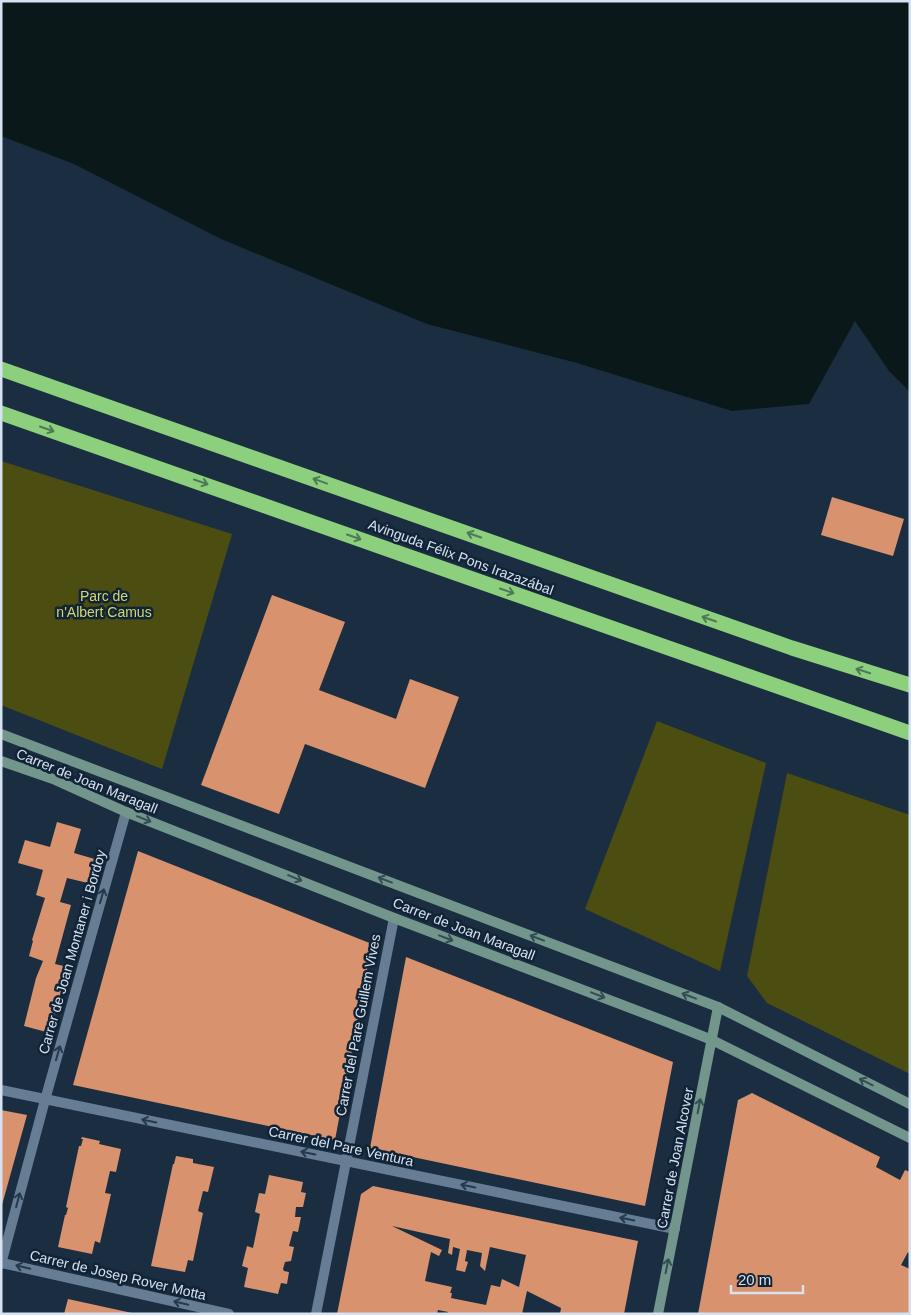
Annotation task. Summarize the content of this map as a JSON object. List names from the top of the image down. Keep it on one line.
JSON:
{"streets":{"highway":["Avinguda Félix Pons Irazazábal"],"street":["Carrer de Joan Maragall","Carrer de Joan Montaner i Bordoy","Carrer del Pare Guillem Vives","Carrer del Pare Ventura","Carrer de Joan Alcover","Carrer de Josep Rover Motta"]},"crossings":[["Carrer de Joan Maragall","Carrer de Joan Montaner i Bordoy"],["Carrer de Joan Maragall","Carrer del Pare Guillem Vives"],["Carrer de Joan Maragall","Carrer de Joan Alcover"],["Carrer de Joan Montaner i Bordoy","Carrer del Pare Ventura"],["Carrer de Joan Montaner i Bordoy","Carrer de Josep Rover Motta"],["Carrer del Pare Guillem Vives","Carrer del Pare Ventura"],["Carrer del Pare Ventura","Carrer de Joan Alcover"]],"one_way":["Carrer de Joan Montaner i Bordoy","Carrer del Pare Ventura","Carrer de Joan Alcover","Carrer de Josep Rover Motta"],"parks":["Parc de n'Albert Camus"],"scale_bar":"20 m"}
